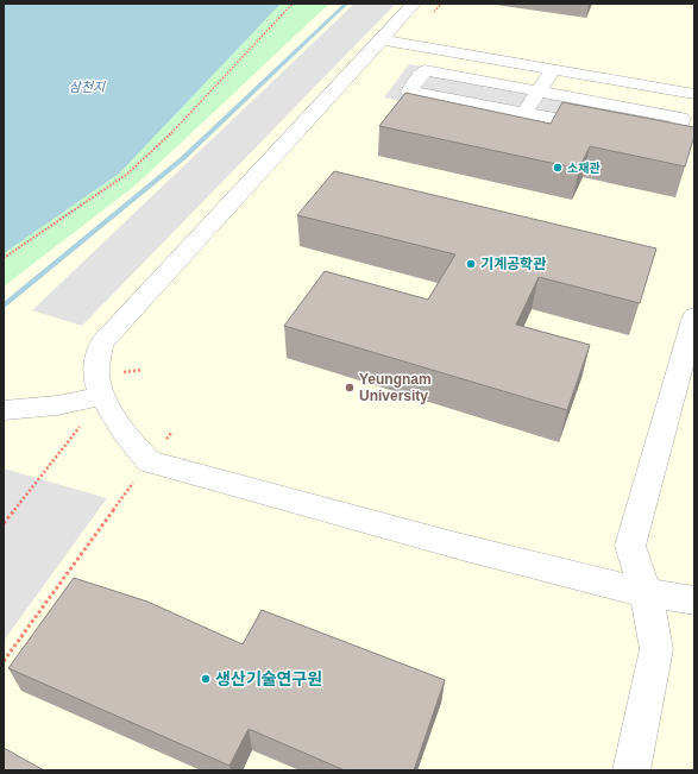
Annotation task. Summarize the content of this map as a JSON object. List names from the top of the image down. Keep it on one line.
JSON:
{"water":["삼천지"],"places":["소재관","기계공학관","Yeungnam University","생산기술연구원"]}
